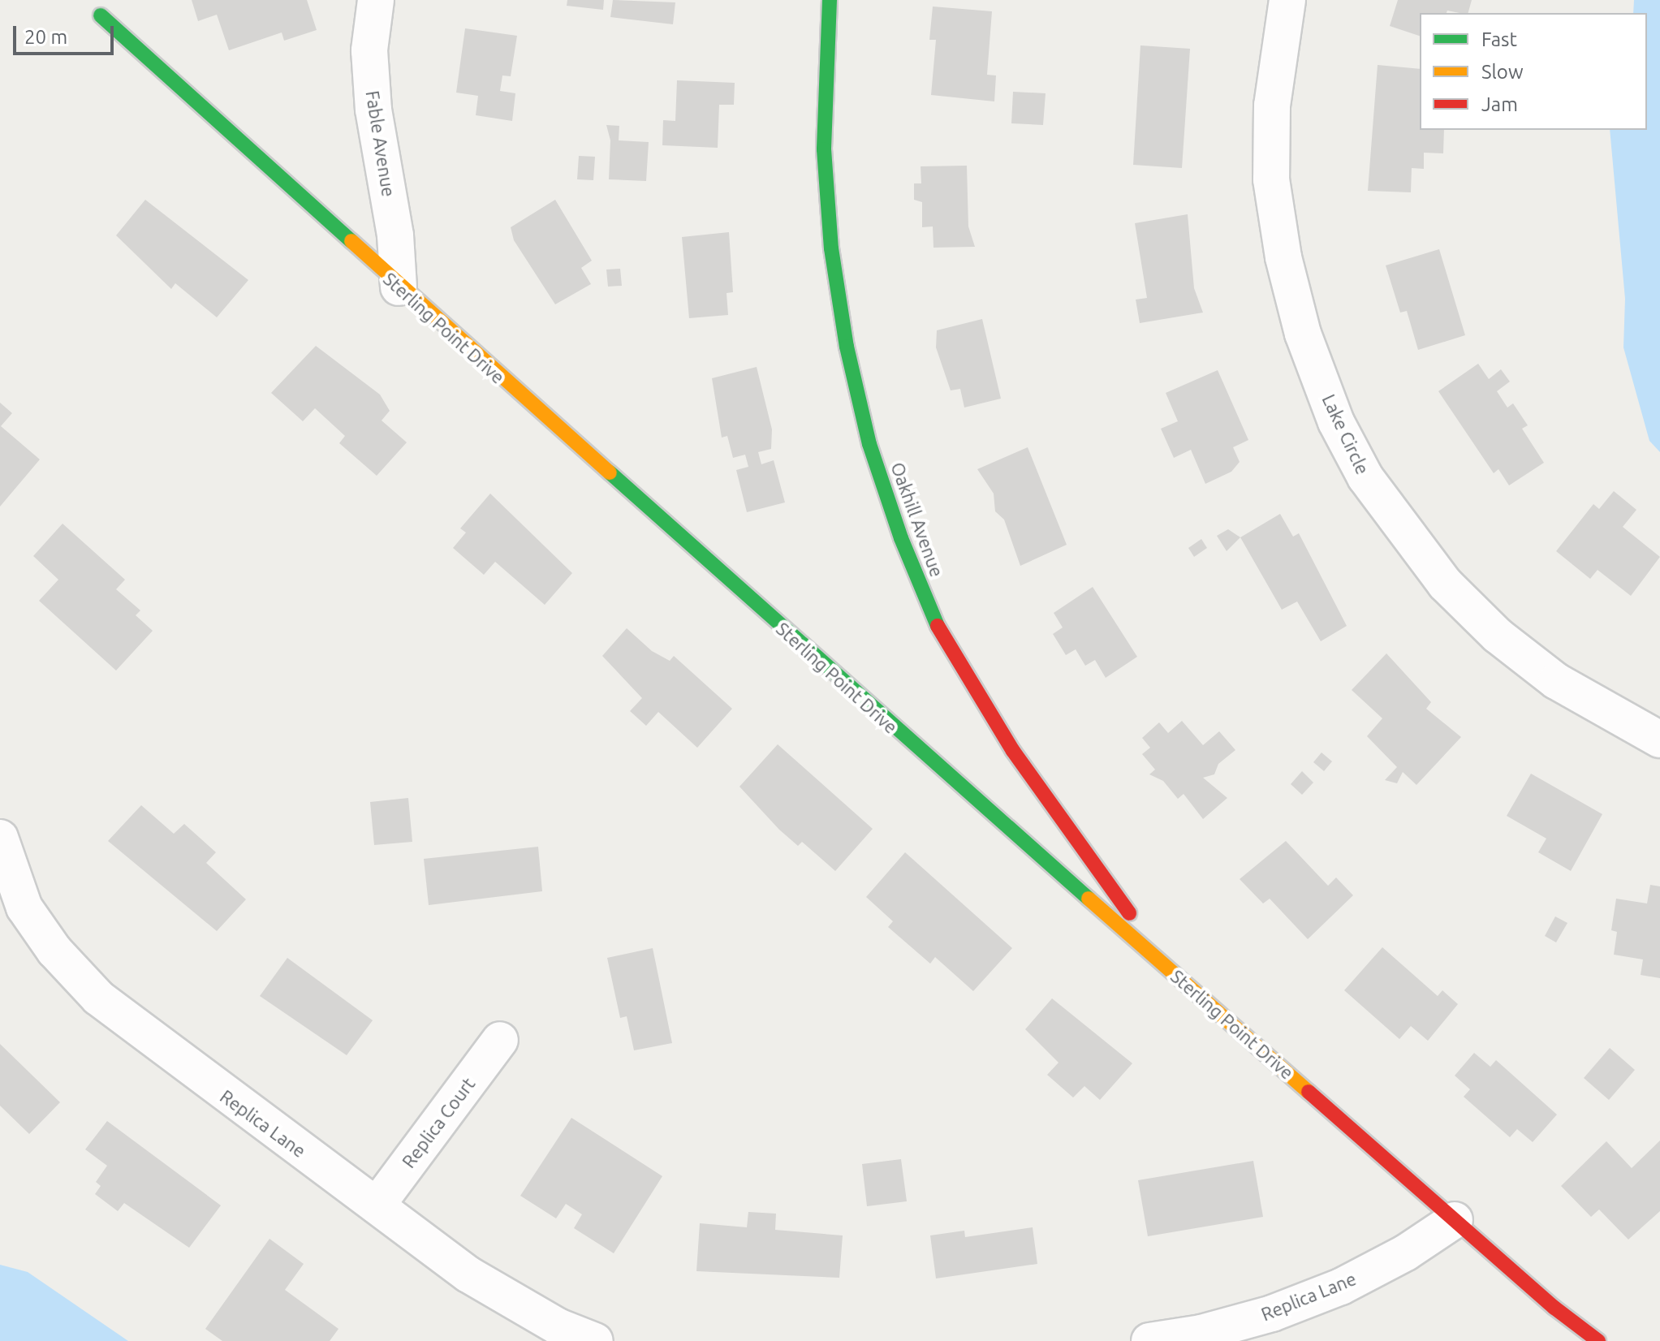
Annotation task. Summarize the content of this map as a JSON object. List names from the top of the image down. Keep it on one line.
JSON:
{"streets":{"street":["Fable Avenue","Sterling Point Drive","Lake Circle","Oakhill Avenue","Replica Court","Replica Lane"]},"crossings":[["Fable Avenue","Sterling Point Drive"],["Sterling Point Drive","Oakhill Avenue"],["Sterling Point Drive","Replica Lane"],["Replica Court","Replica Lane"]],"legend":["Fast","Slow","Jam"],"scale_bar":"20 m"}
